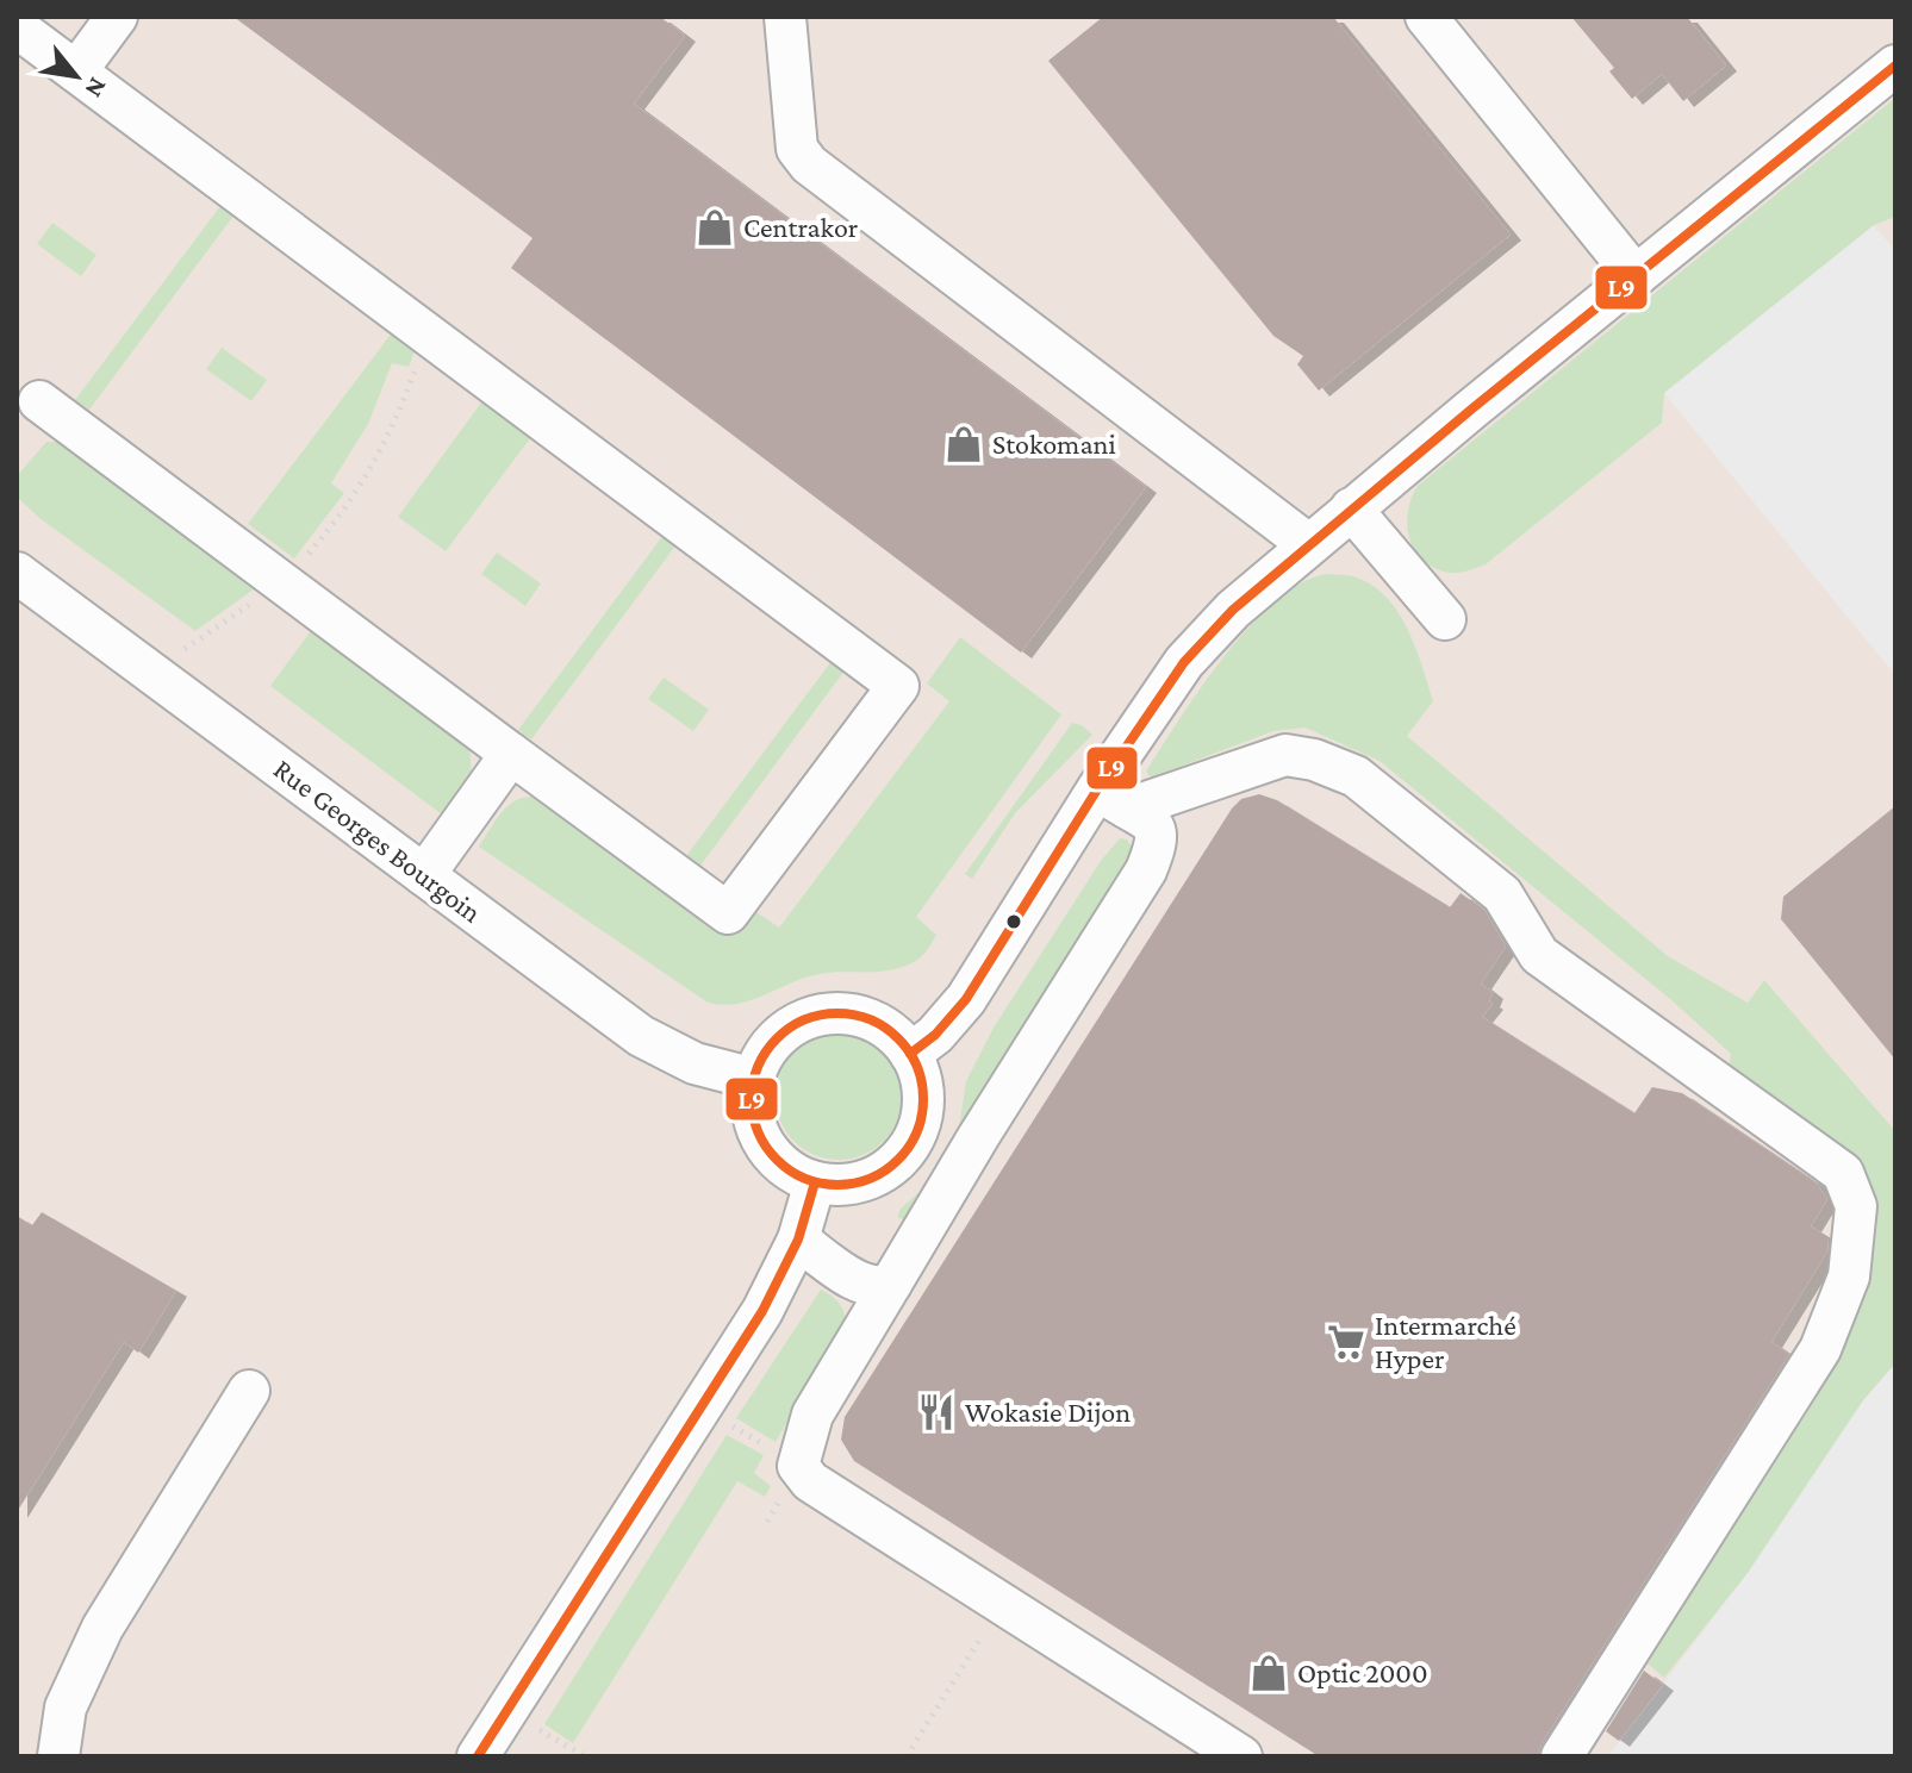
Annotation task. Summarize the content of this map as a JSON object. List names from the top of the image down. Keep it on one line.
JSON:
{"streets":{"street":["Rue Georges Bourgoin"]},"places":{"shop":["Centrakor","Stokomani","Optic 2000"],"supermarket":["Intermarché Hyper"],"restaurant":["Wokasie Dijon"]},"lines":["transit line L9"],"north":"bottom right"}
